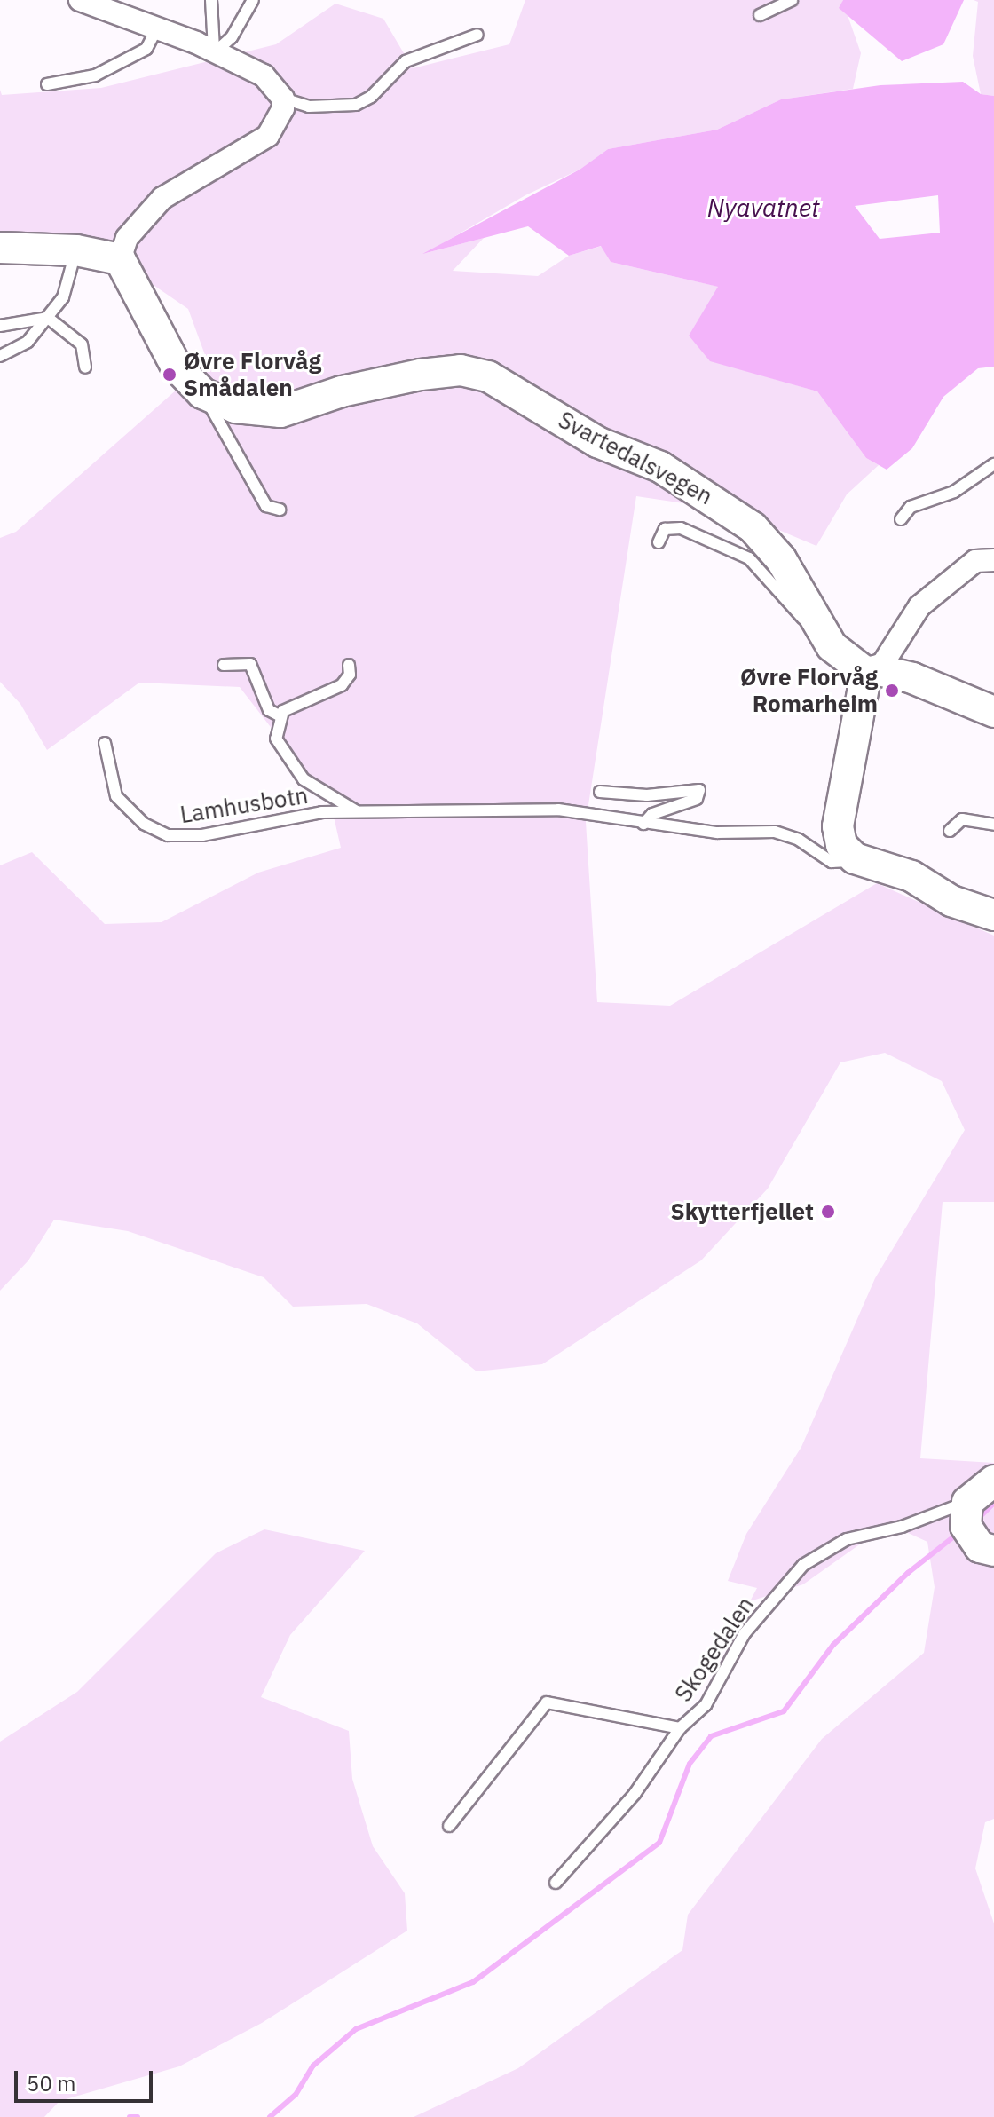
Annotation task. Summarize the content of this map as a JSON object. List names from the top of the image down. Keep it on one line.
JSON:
{"streets":{"street":["Svartedalsvegen"],"lane":["Lamhusbotn","Skogedalen"]},"water":["Nyavatnet"],"places":["Øvre Florvåg Smådalen","Øvre Florvåg Romarheim","Skytterfjellet"],"scale_bar":"50 m"}
